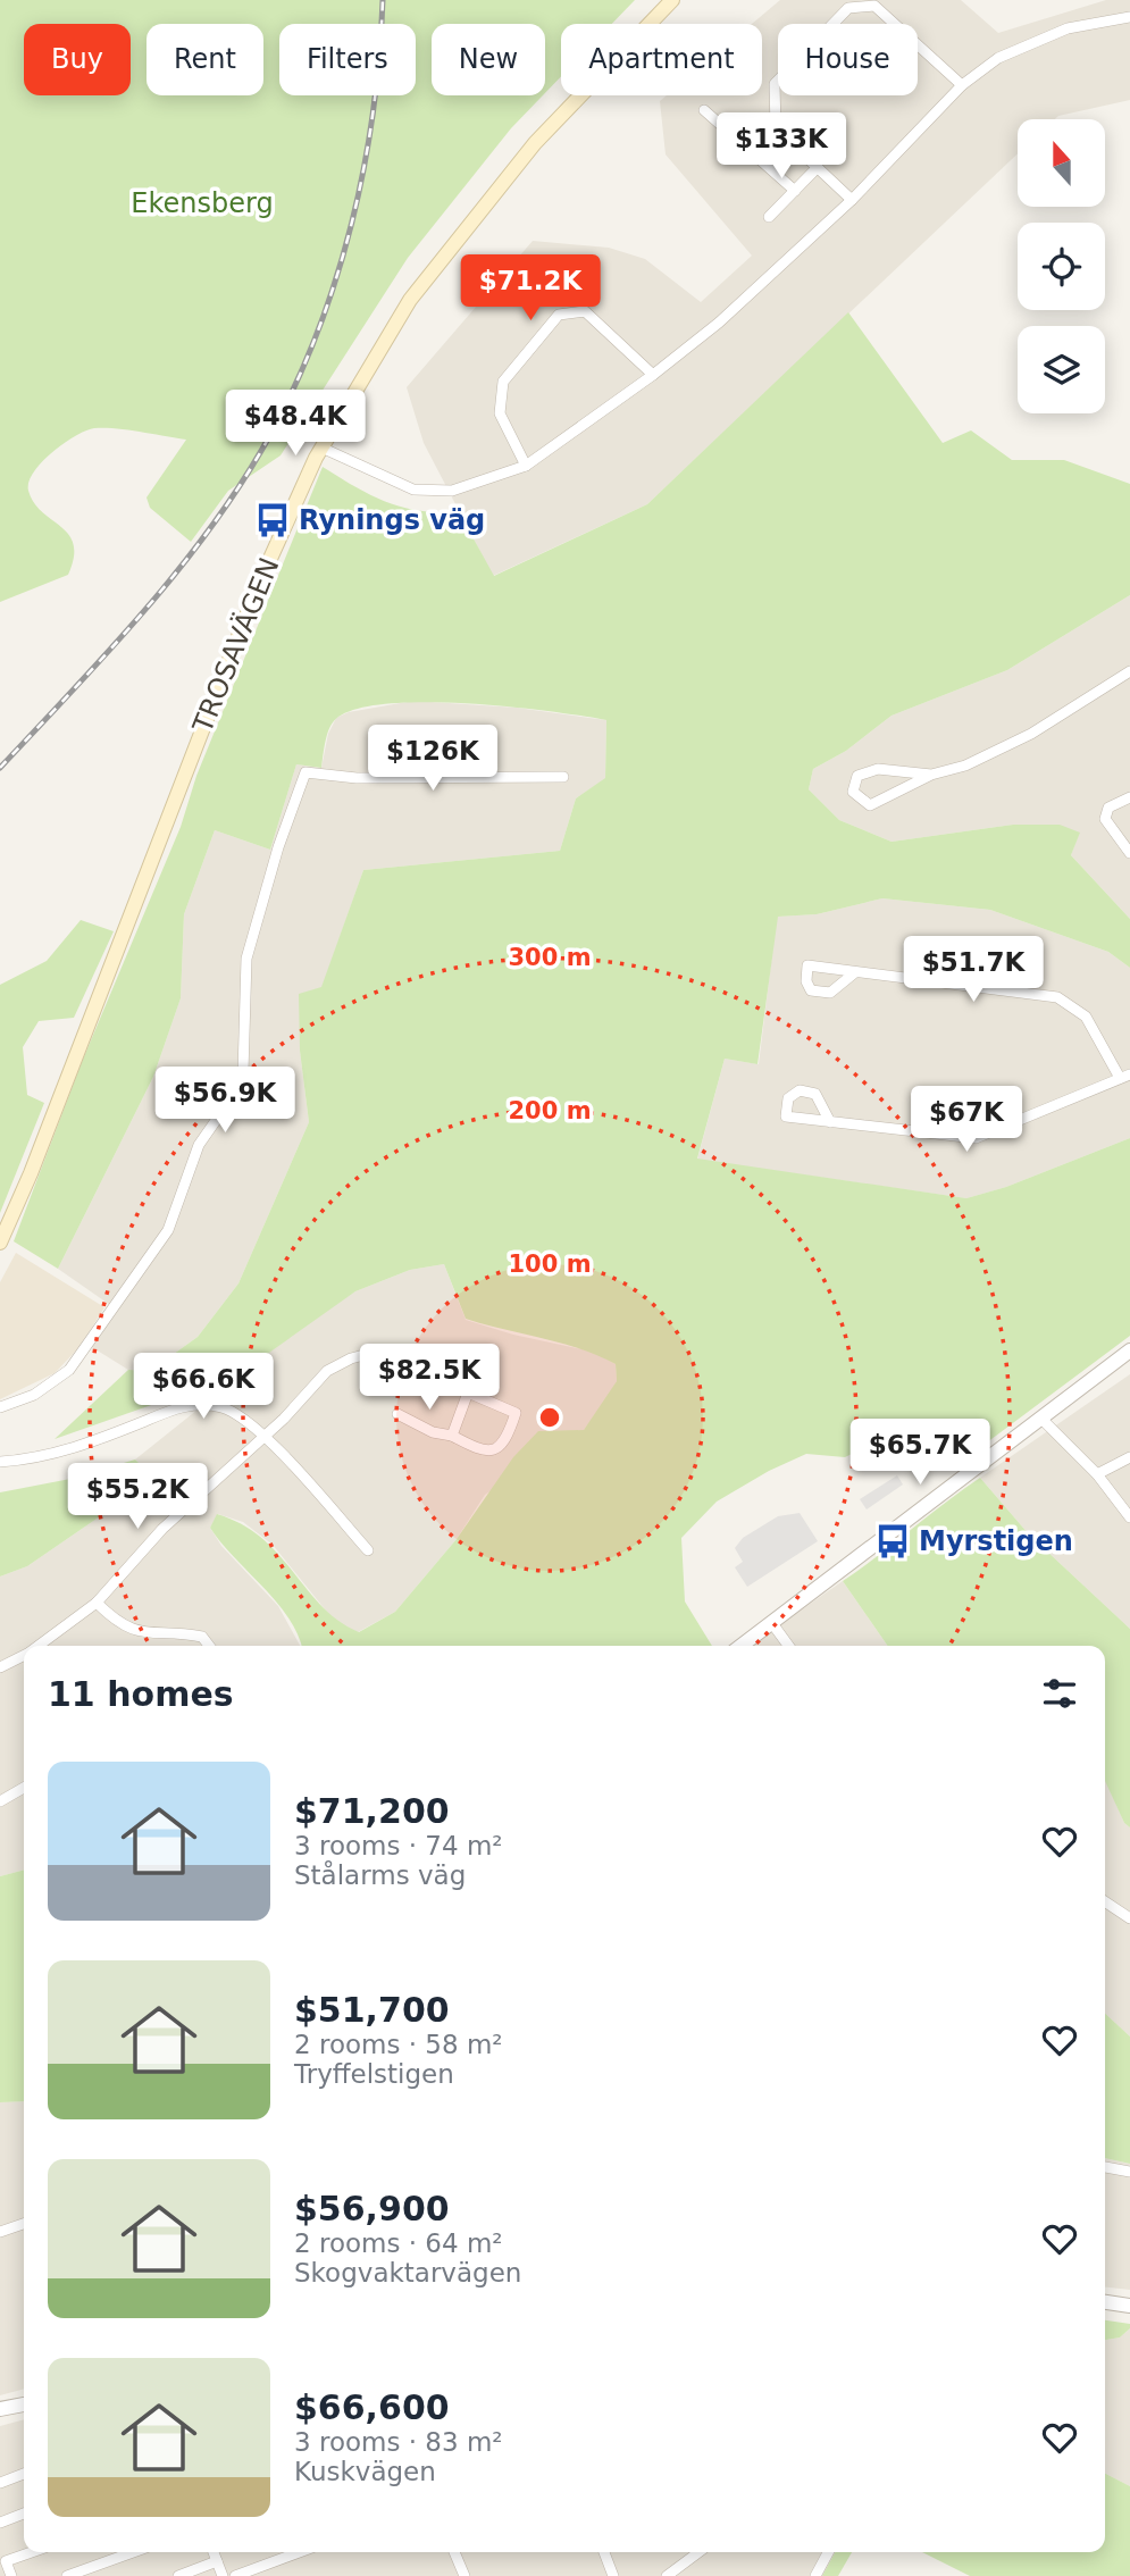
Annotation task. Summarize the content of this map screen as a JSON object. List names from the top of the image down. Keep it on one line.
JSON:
{"streets":{"main road":["TROSAVÄGEN"]},"parks":["Ekensberg"],"places":{"bus stop":["Rynings väg","Myrstigen"]},"north":"top","page":{"chip":["Buy","Rent","Filters","New","Apartment","House"],"price":["$133K","$71.2K","$48.4K","$126K","$51.7K","$56.9K","$67K","$82.5K","$66.6K","$65.7K","$55.2K"],"heading":"11 homes","list":[{"name":"$71,200","note":"3 rooms · 74 m² · Stålarms väg"},{"name":"$51,700","note":"2 rooms · 58 m² · Tryffelstigen"},{"name":"$56,900","note":"2 rooms · 64 m² · Skogvaktarvägen"},{"name":"$66,600","note":"3 rooms · 83 m² · Kuskvägen"}]},"rings":["300 m","200 m","100 m"]}
